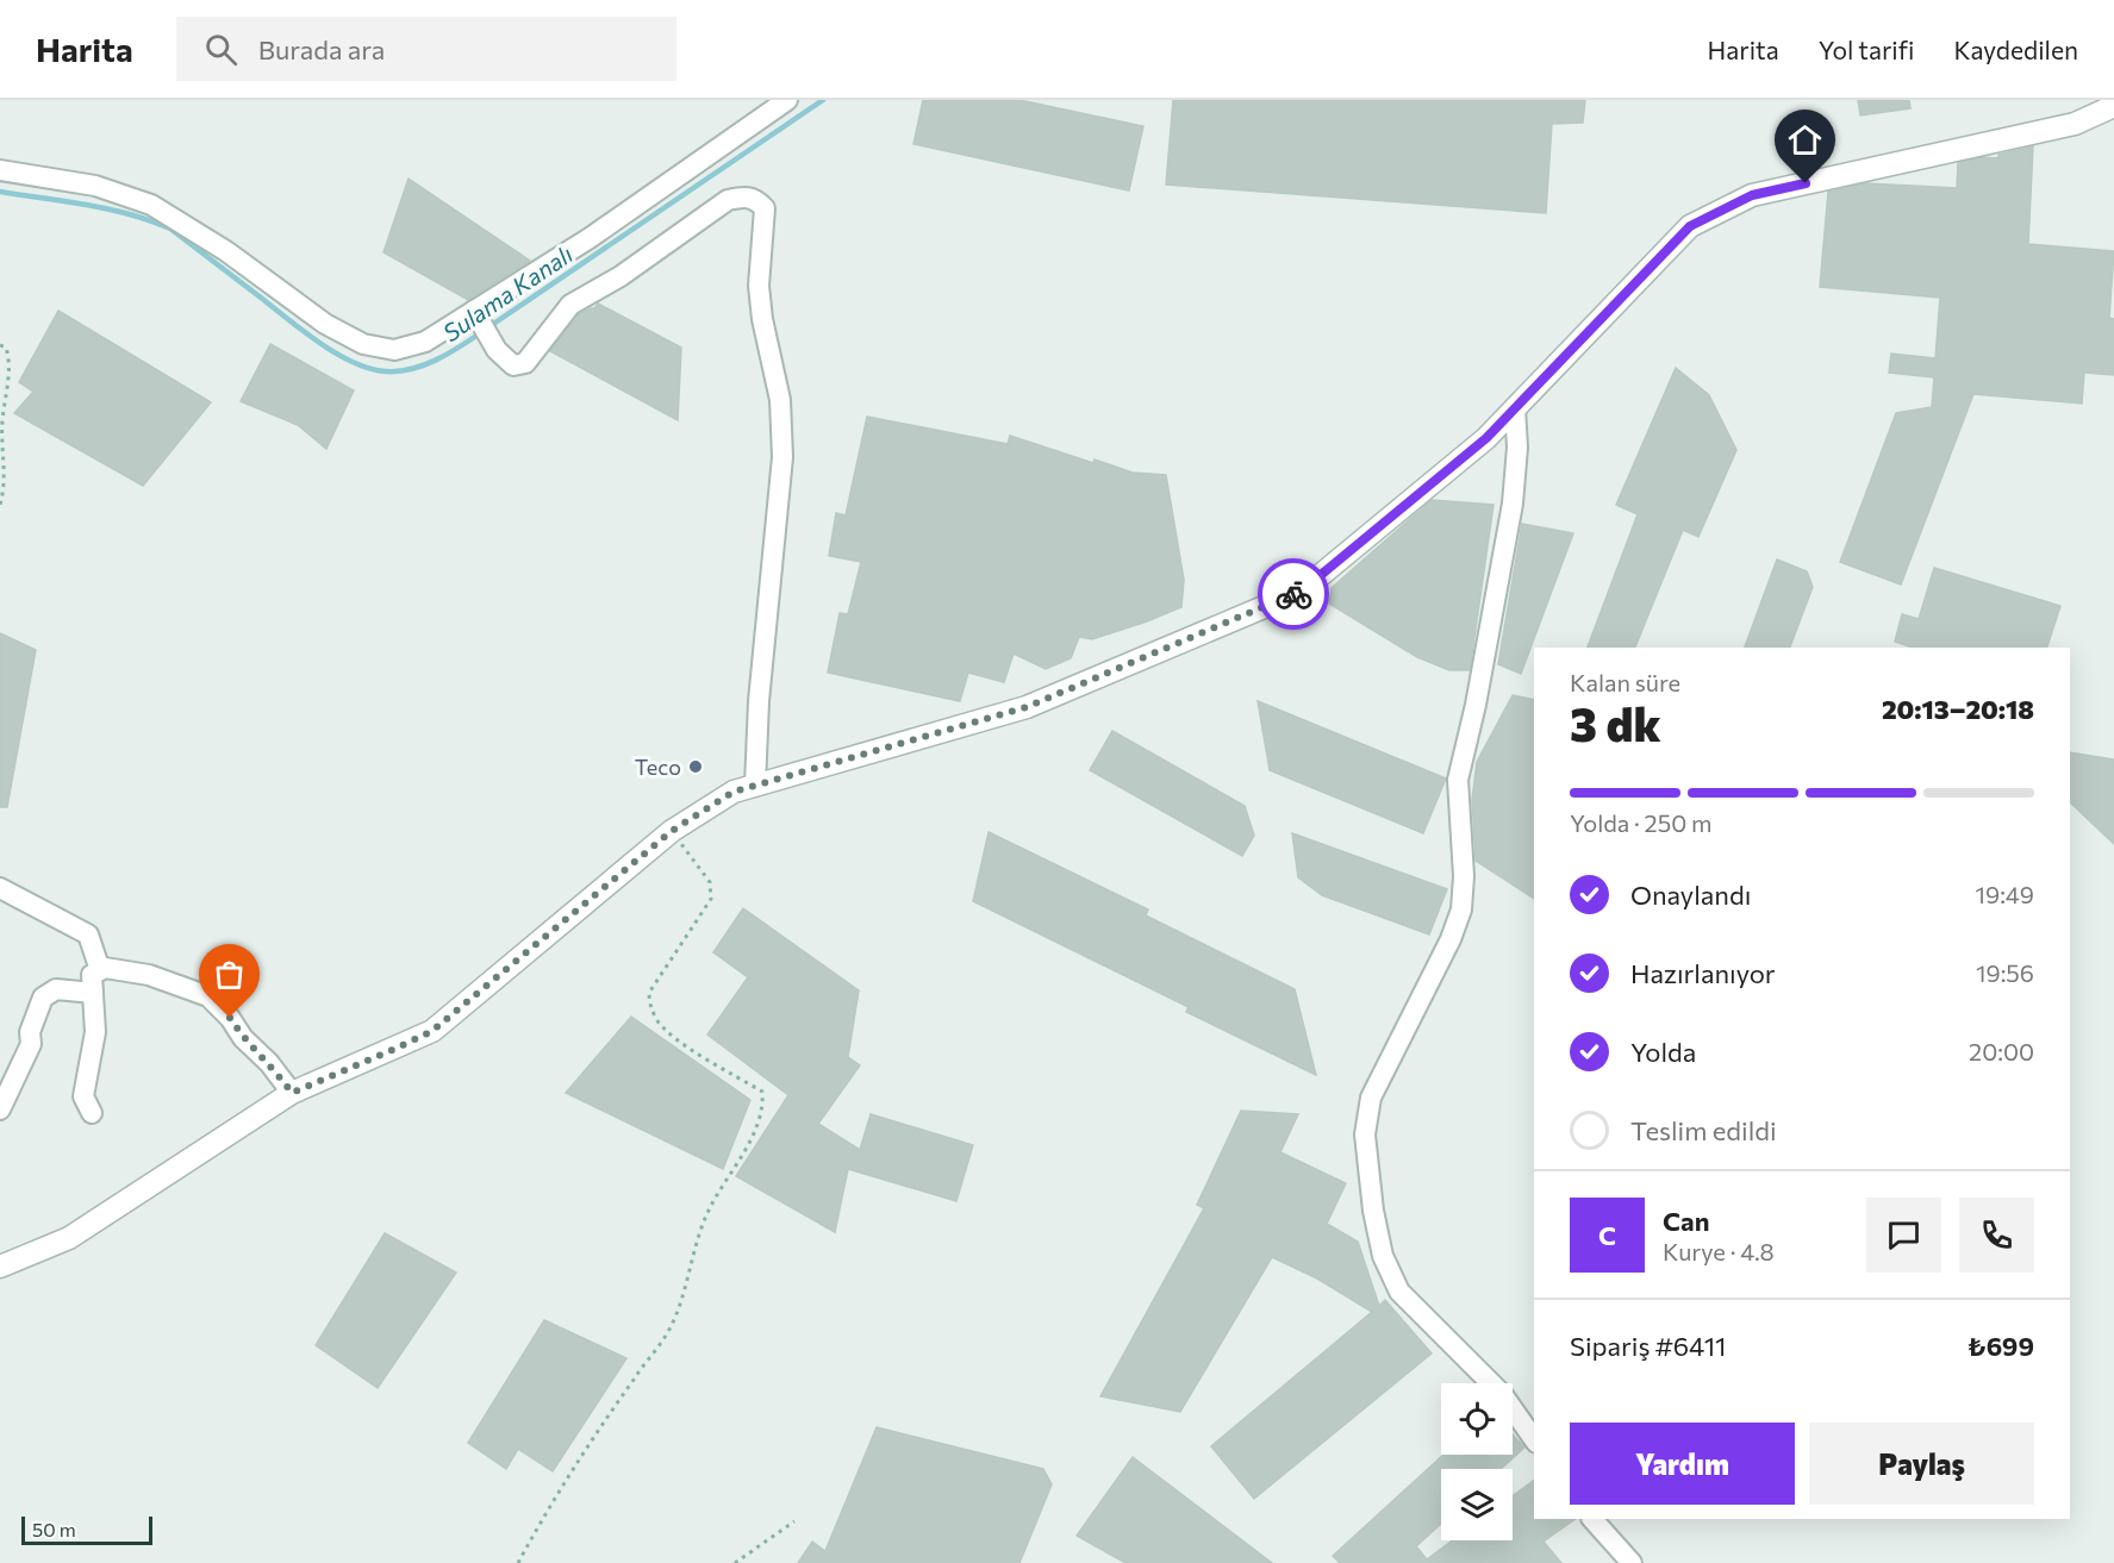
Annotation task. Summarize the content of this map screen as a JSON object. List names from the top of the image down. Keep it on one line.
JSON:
{"water":["Sulama Kanalı"],"places":["Teco"],"scale_bar":"50 m","page":{"header":"Harita","search":"Burada ara","nav":["Harita","Yol tarifi","Kaydedilen"],"heading":["3 dk","Kalan süre","20:13–20:18"],"panel":["Can","Kurye · 4.8","Sipariş #6411","₺699"],"bar":"Yolda · 250 m","list":[["Onaylandı","19:49"],["Hazırlanıyor","19:56"],["Yolda","20:00"],"Teslim edildi"],"round":"C","buttons":["Yardım","Paylaş"],"scale":"50 m"}}
